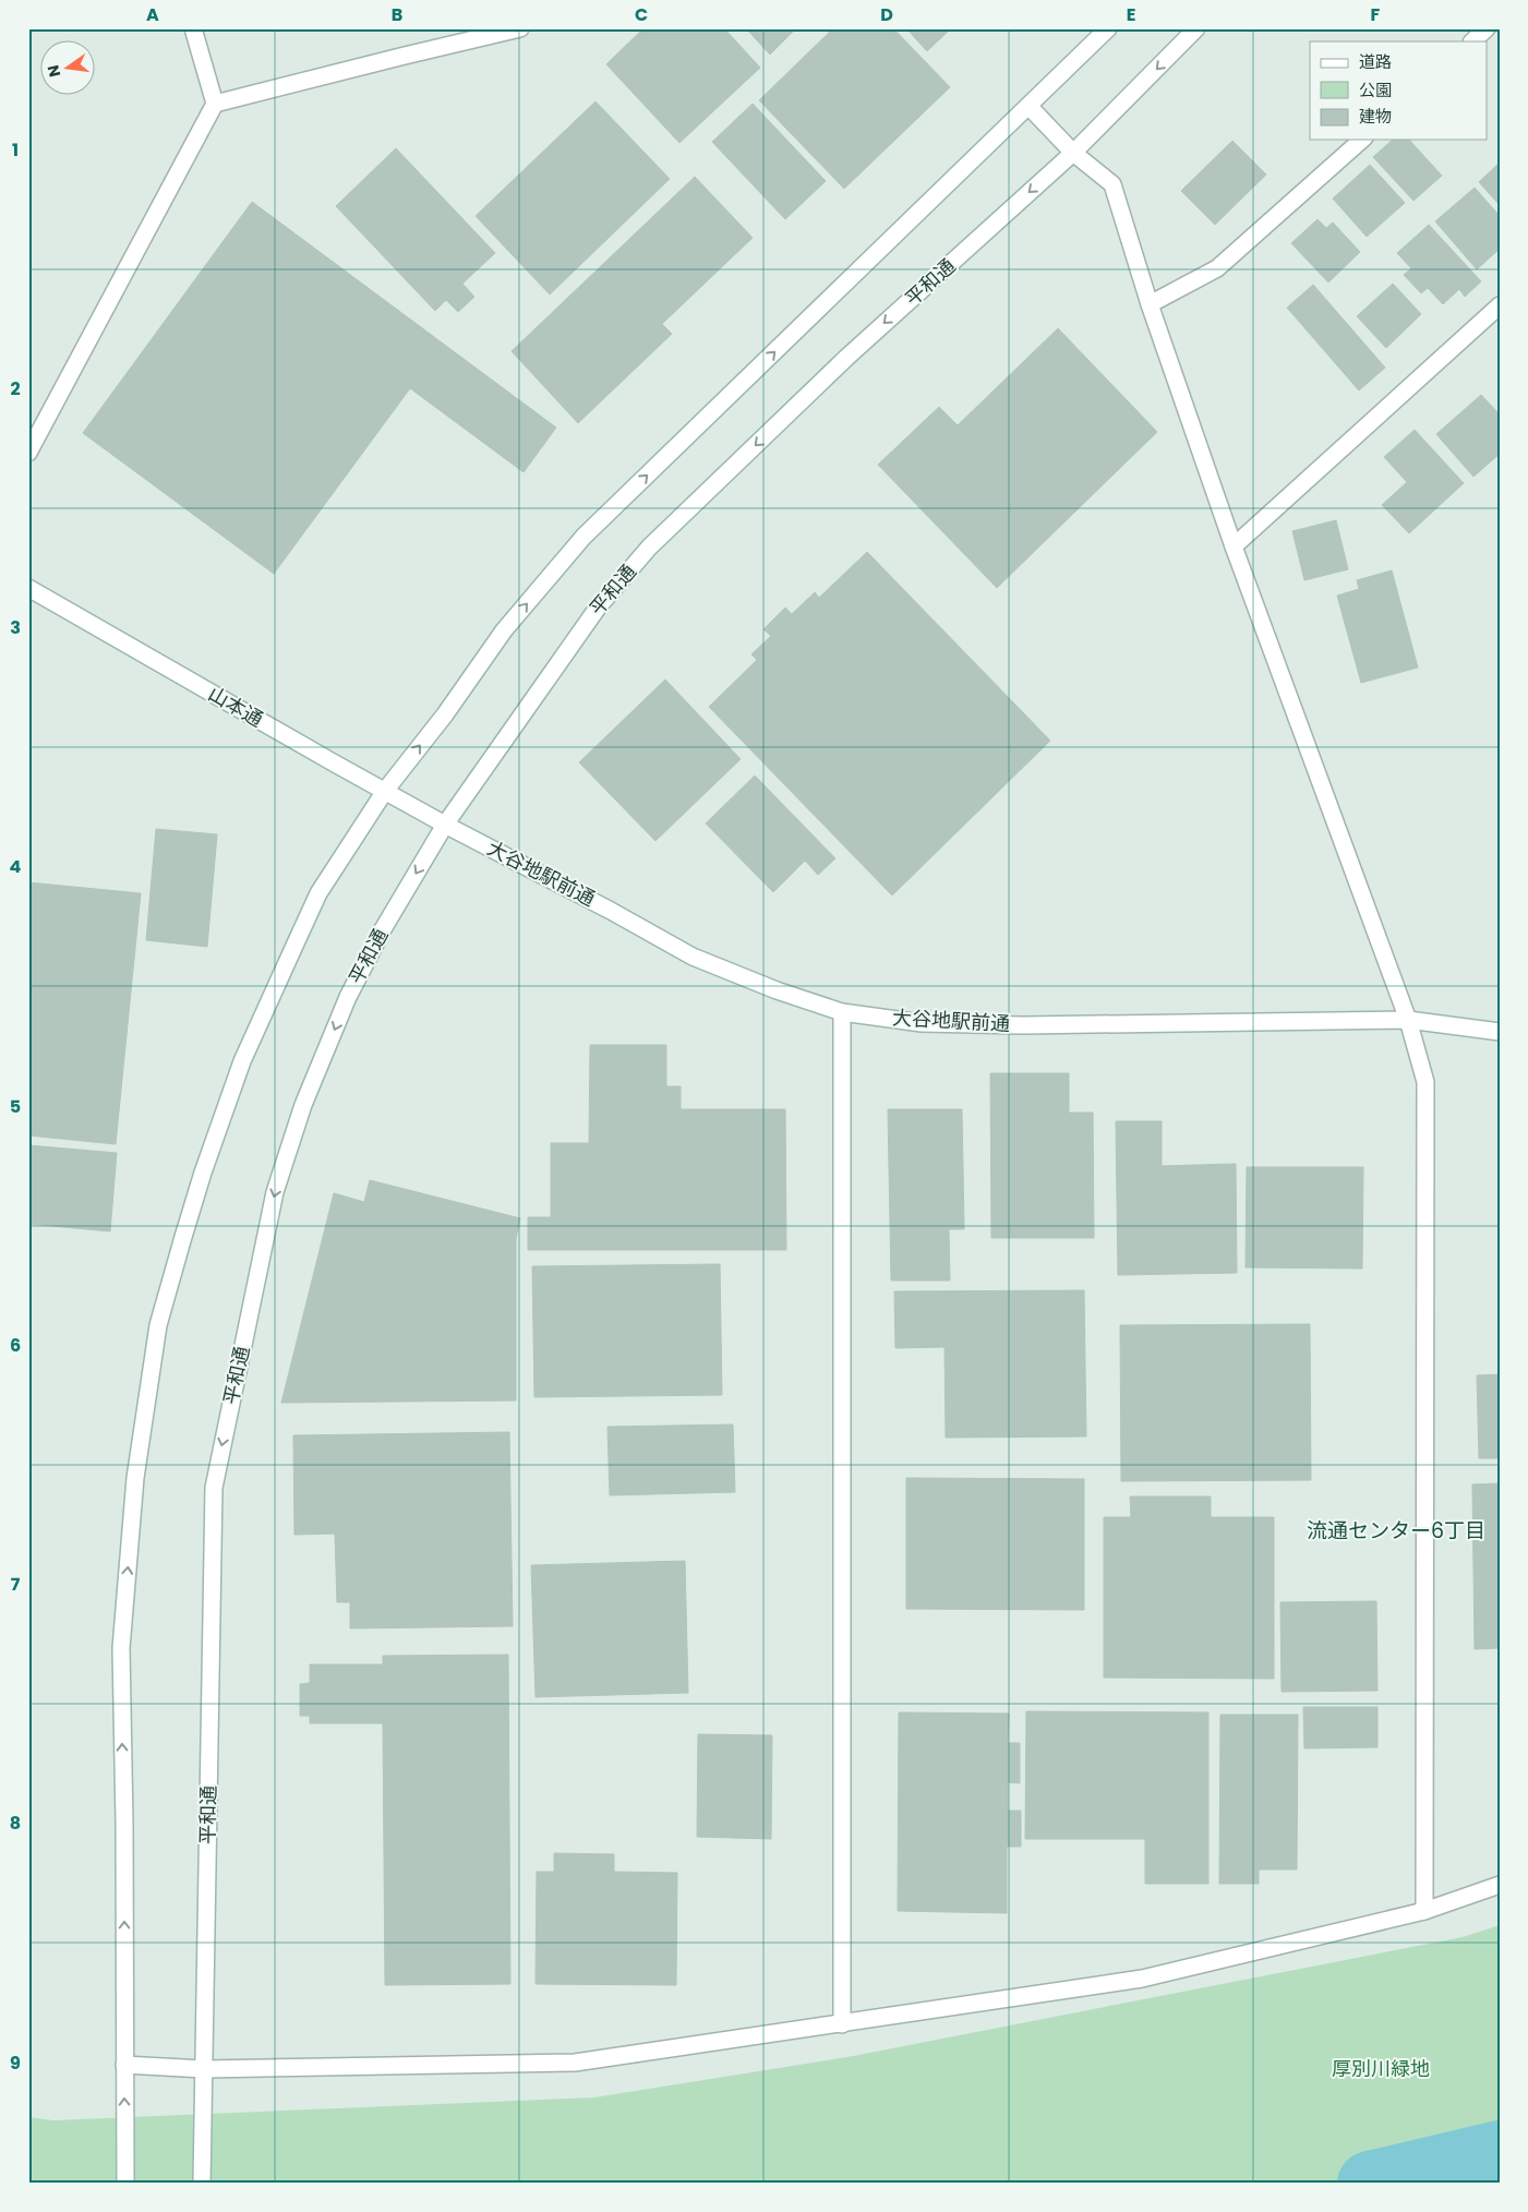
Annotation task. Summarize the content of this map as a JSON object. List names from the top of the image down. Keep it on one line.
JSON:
{"streets":{"street":["平和通","山本通","大谷地駅前通"]},"crossings":[["平和通","山本通"],["平和通","大谷地駅前通"],["山本通","大谷地駅前通"]],"districts":["流通センター6丁目"],"parks":["厚別川緑地"],"legend":["道路","公園","建物"],"north":"left","grid":{"columns":["A","B","C","D","E","F"],"rows":["1","2","3","4","5","6","7","8","9"]}}
